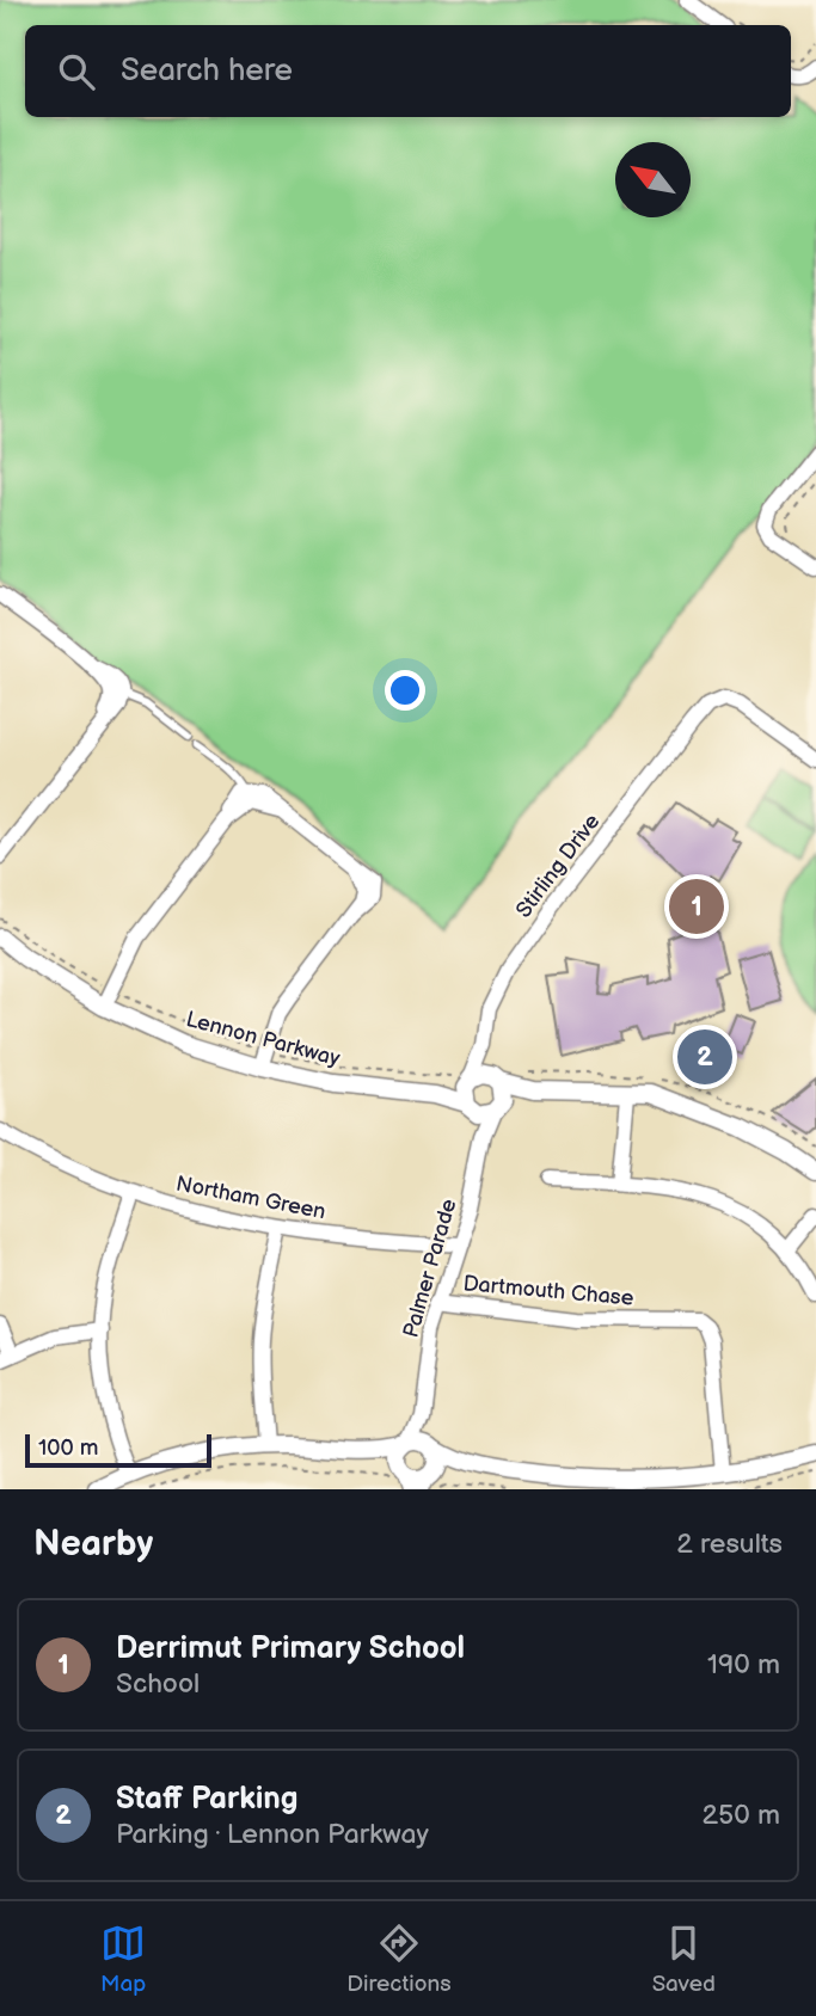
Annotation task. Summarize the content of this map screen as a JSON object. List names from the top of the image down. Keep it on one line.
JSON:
{"streets":{"street":["Stirling Drive","Lennon Parkway","Northam Green","Palmer Parade","Dartmouth Chase"]},"crossings":[["Stirling Drive","Lennon Parkway"],["Stirling Drive","Palmer Parade"],["Lennon Parkway","Palmer Parade"],["Northam Green","Palmer Parade"],["Palmer Parade","Dartmouth Chase"]],"scale_bar":"100 m","north":"top left","page":{"search":"Search here","pins":["1","2"],"scale":"100 m","heading":["Nearby","2 results"],"list":[{"mark":"1","name":"Derrimut Primary School","note":"School","value":"190 m"},{"mark":"2","name":"Staff Parking","note":"Parking · Lennon Parkway","value":"250 m"}],"nav":["Map","Directions","Saved"]}}
